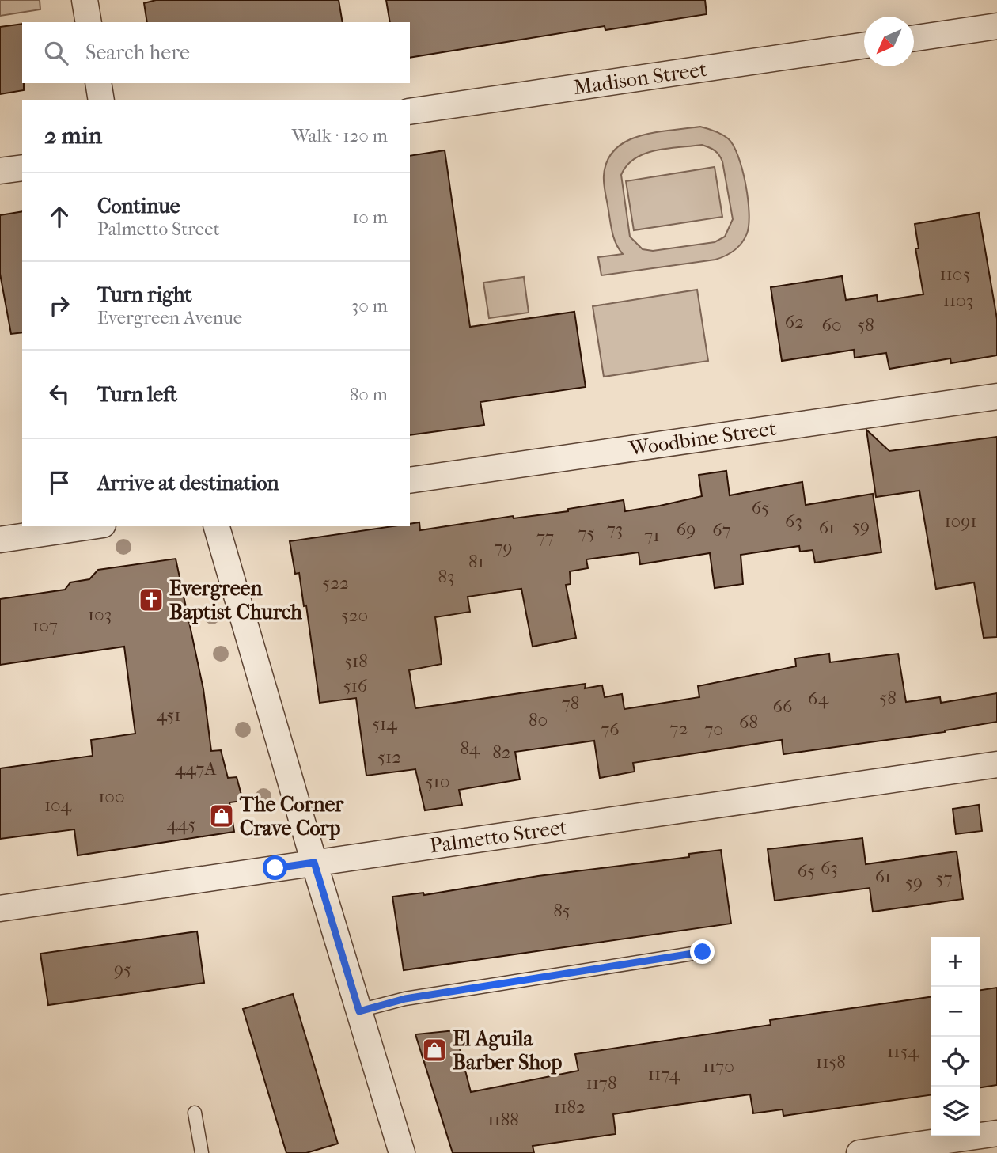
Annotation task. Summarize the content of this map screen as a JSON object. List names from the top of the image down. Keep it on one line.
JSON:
{"streets":{"street":["Madison Street","Woodbine Street","Palmetto Street"]},"places":{"church":["Evergreen Baptist Church"],"shop":["The Corner Crave Corp","El Aguila Barber Shop"]},"house_numbers":["1105","1103","62","60","58","65","63","1091","59","61","73","69","67","75","71","77","79","81","83","522","103","520","107","518","516","58","64","78","66","451","80","68","514","72","76","70","84","82","512","447A","510","100","104","445","63","65","61","57","59","85","95","1154","1158","1170","1174","1178","1182","1188"],"north":"bottom left","page":{"search":"Search here","heading":["2 min","Walk · 120 m"],"list":[["Continue","Palmetto Street","10 m"],["Turn right","Evergreen Avenue","30 m"],["Turn left","80 m"],"Arrive at destination"],"map_buttons":["+","−"]}}
